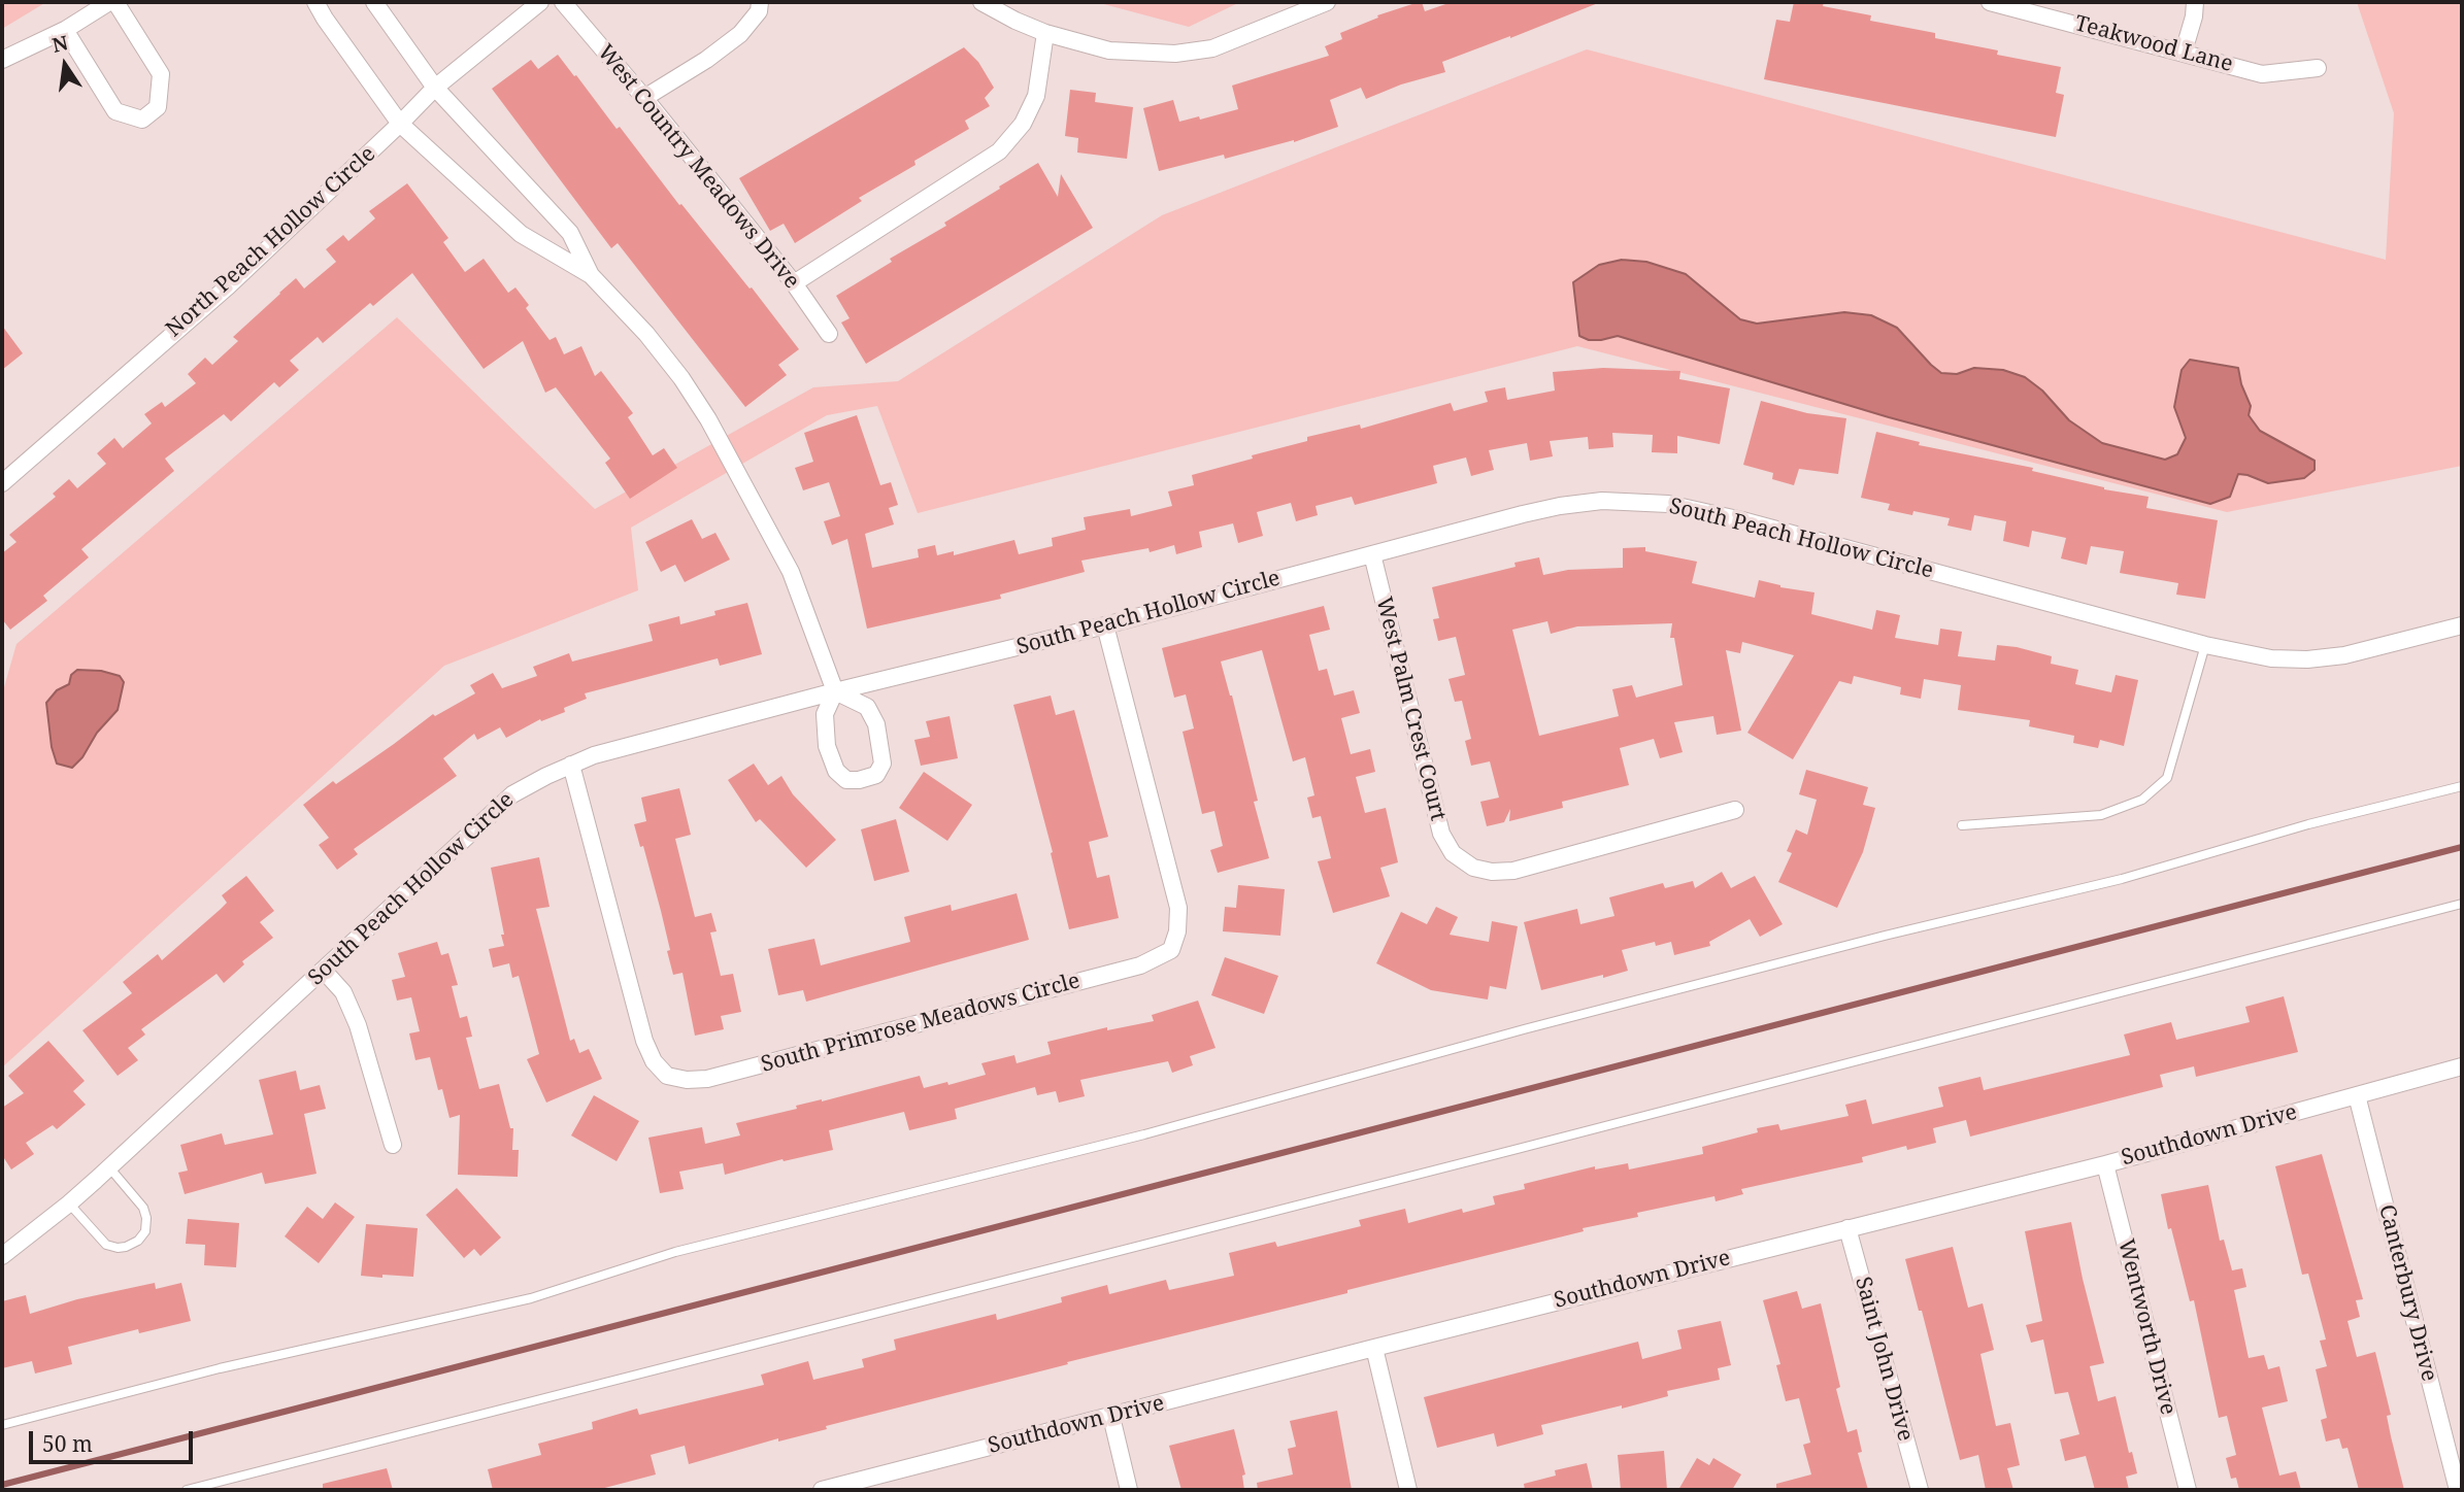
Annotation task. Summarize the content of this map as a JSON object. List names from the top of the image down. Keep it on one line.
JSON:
{"streets":{"street":["Teakwood Lane","West Country Meadows Drive","North Peach Hollow Circle","South Peach Hollow Circle","West Palm Crest Court","South Primrose Meadows Circle","Southdown Drive","Canterbury Drive","Wentworth Drive","Saint John Drive"]},"crossings":[["South Peach Hollow Circle","West Palm Crest Court"],["South Peach Hollow Circle","South Primrose Meadows Circle"],["Southdown Drive","Canterbury Drive"],["Southdown Drive","Wentworth Drive"],["Southdown Drive","Saint John Drive"]],"scale_bar":"50 m","north":"top"}
